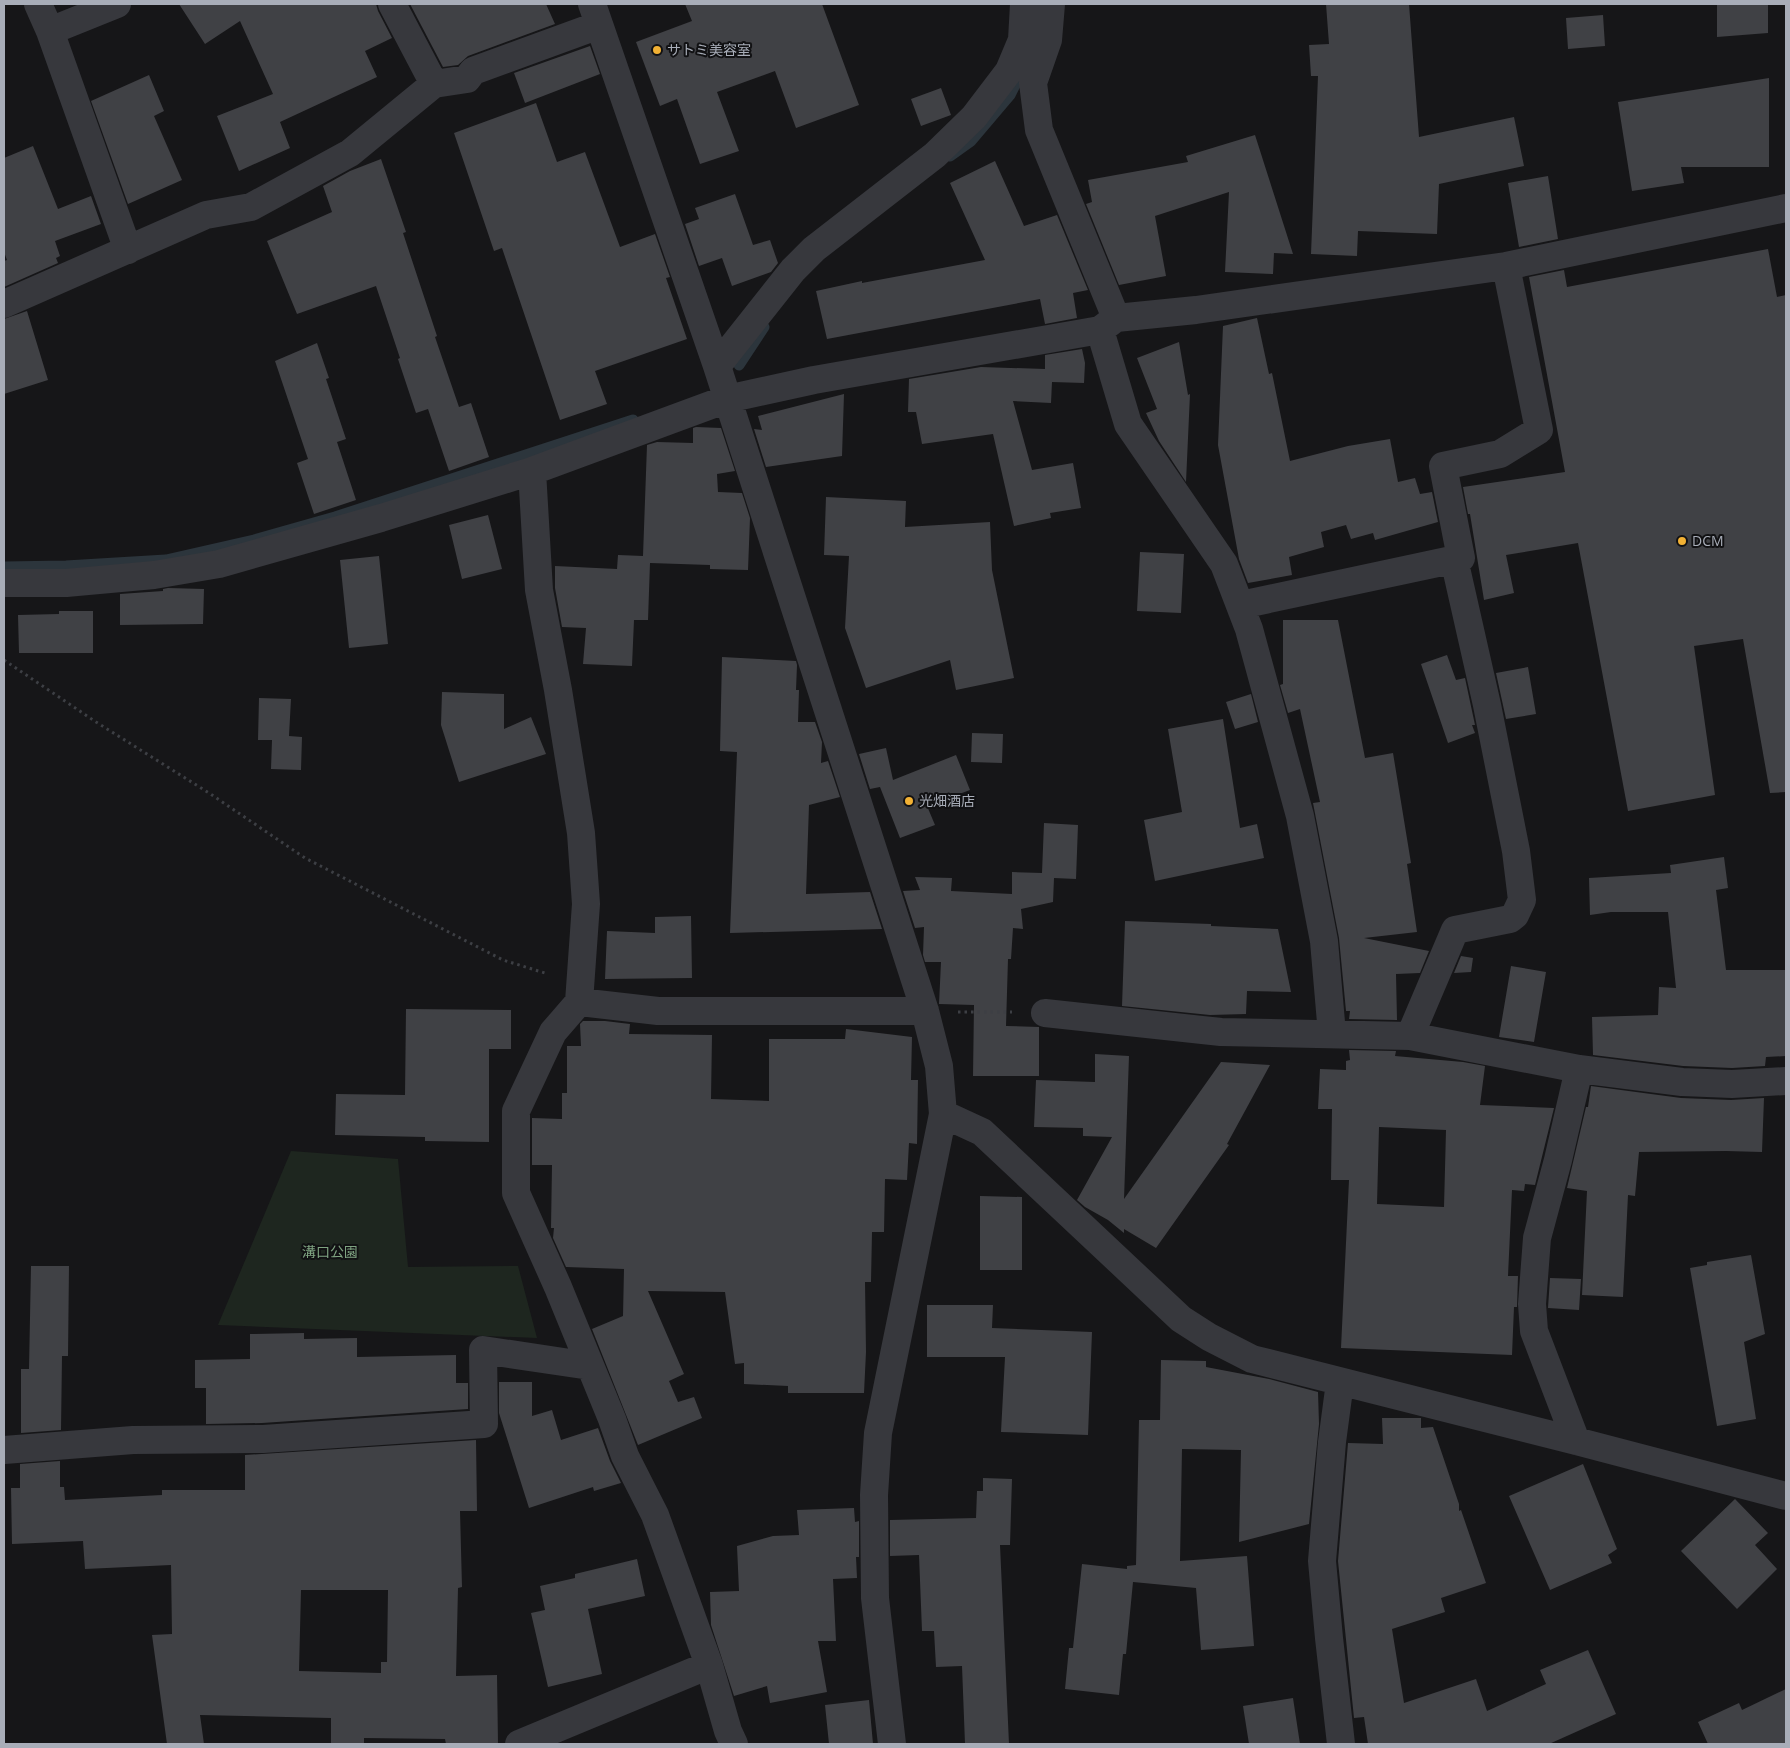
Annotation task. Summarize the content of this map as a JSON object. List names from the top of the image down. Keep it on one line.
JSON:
{"parks":["溝口公園"],"places":["サトミ美容室","DCM","光畑酒店"]}
